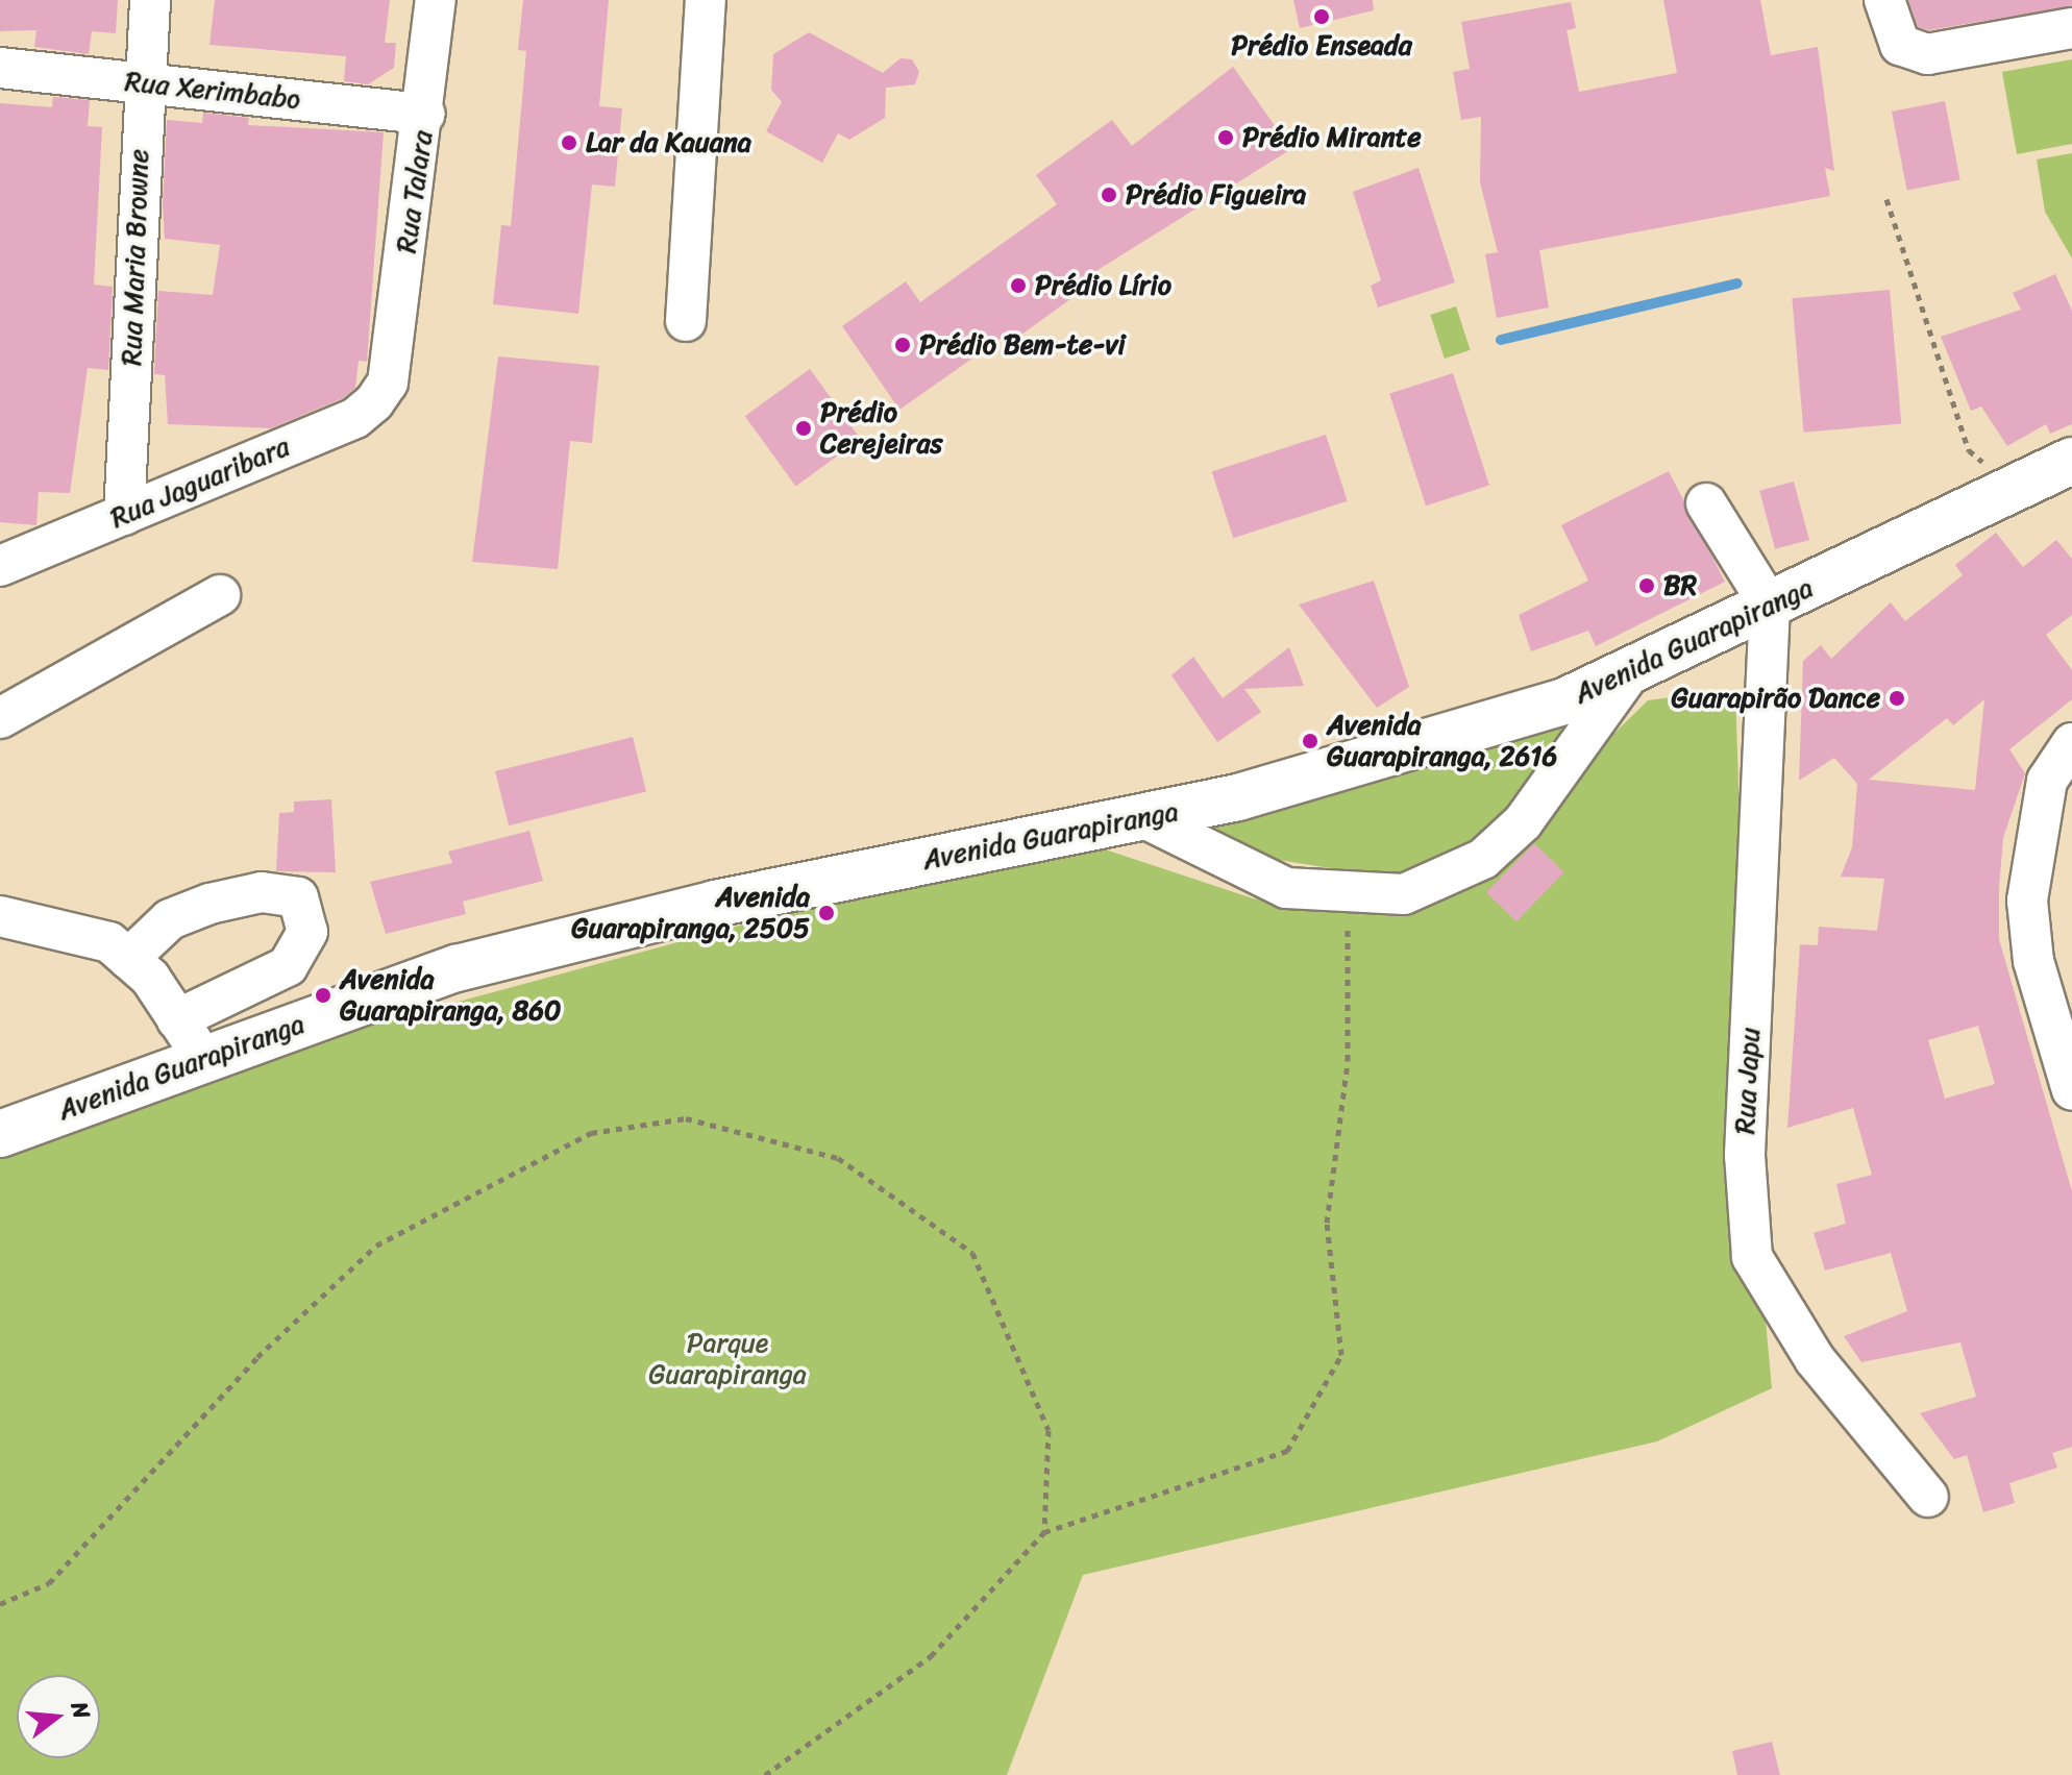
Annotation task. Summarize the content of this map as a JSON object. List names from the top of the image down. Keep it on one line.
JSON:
{"streets":{"main road":["Avenida Guarapiranga"],"street":["Rua Xerimbabo","Rua Talara","Rua Maria Browne","Rua Jaguaribara","Rua Japu"]},"crossings":[["Rua Xerimbabo","Rua Talara"],["Rua Xerimbabo","Rua Maria Browne"],["Rua Talara","Rua Jaguaribara"],["Rua Maria Browne","Rua Jaguaribara"],["Avenida Guarapiranga","Rua Japu"]],"parks":["Parque Guarapiranga"],"places":["Prédio Enseada","Prédio Mirante","Lar da Kauana","Prédio Figueira","Prédio Lírio","Prédio Bem-te-vi","Prédio Cerejeiras","BR","Guarapirão Dance","Avenida Guarapiranga, 2616","Avenida Guarapiranga, 2505","Avenida Guarapiranga, 860"],"north":"right"}
